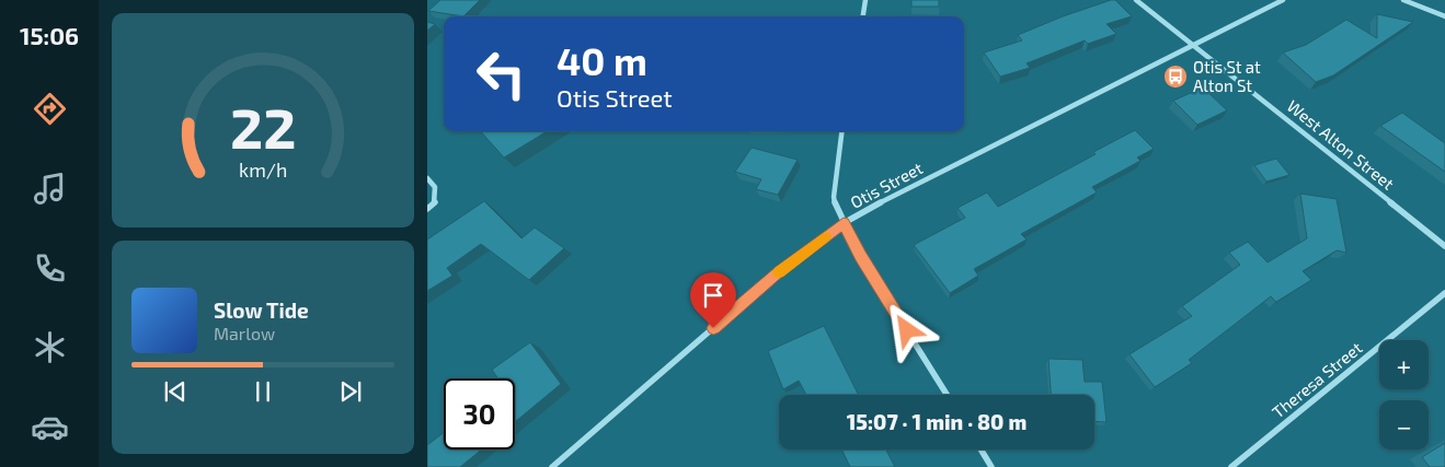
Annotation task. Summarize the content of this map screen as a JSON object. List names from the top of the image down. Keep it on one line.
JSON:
{"streets":{"street":["West Alton Street","Otis Street","Theresa Street"]},"crossings":[["West Alton Street","Otis Street"]],"places":{"bus stop":["Otis St at Alton St"]},"page":{"tabs":"15:06","turn":["40 m","Otis Street"],"song":["Slow Tide","Marlow"],"map_buttons":["+","−"],"limit":"30","trip":"15:07 · 1 min · 80 m","gauge":["22","km/h"]}}
